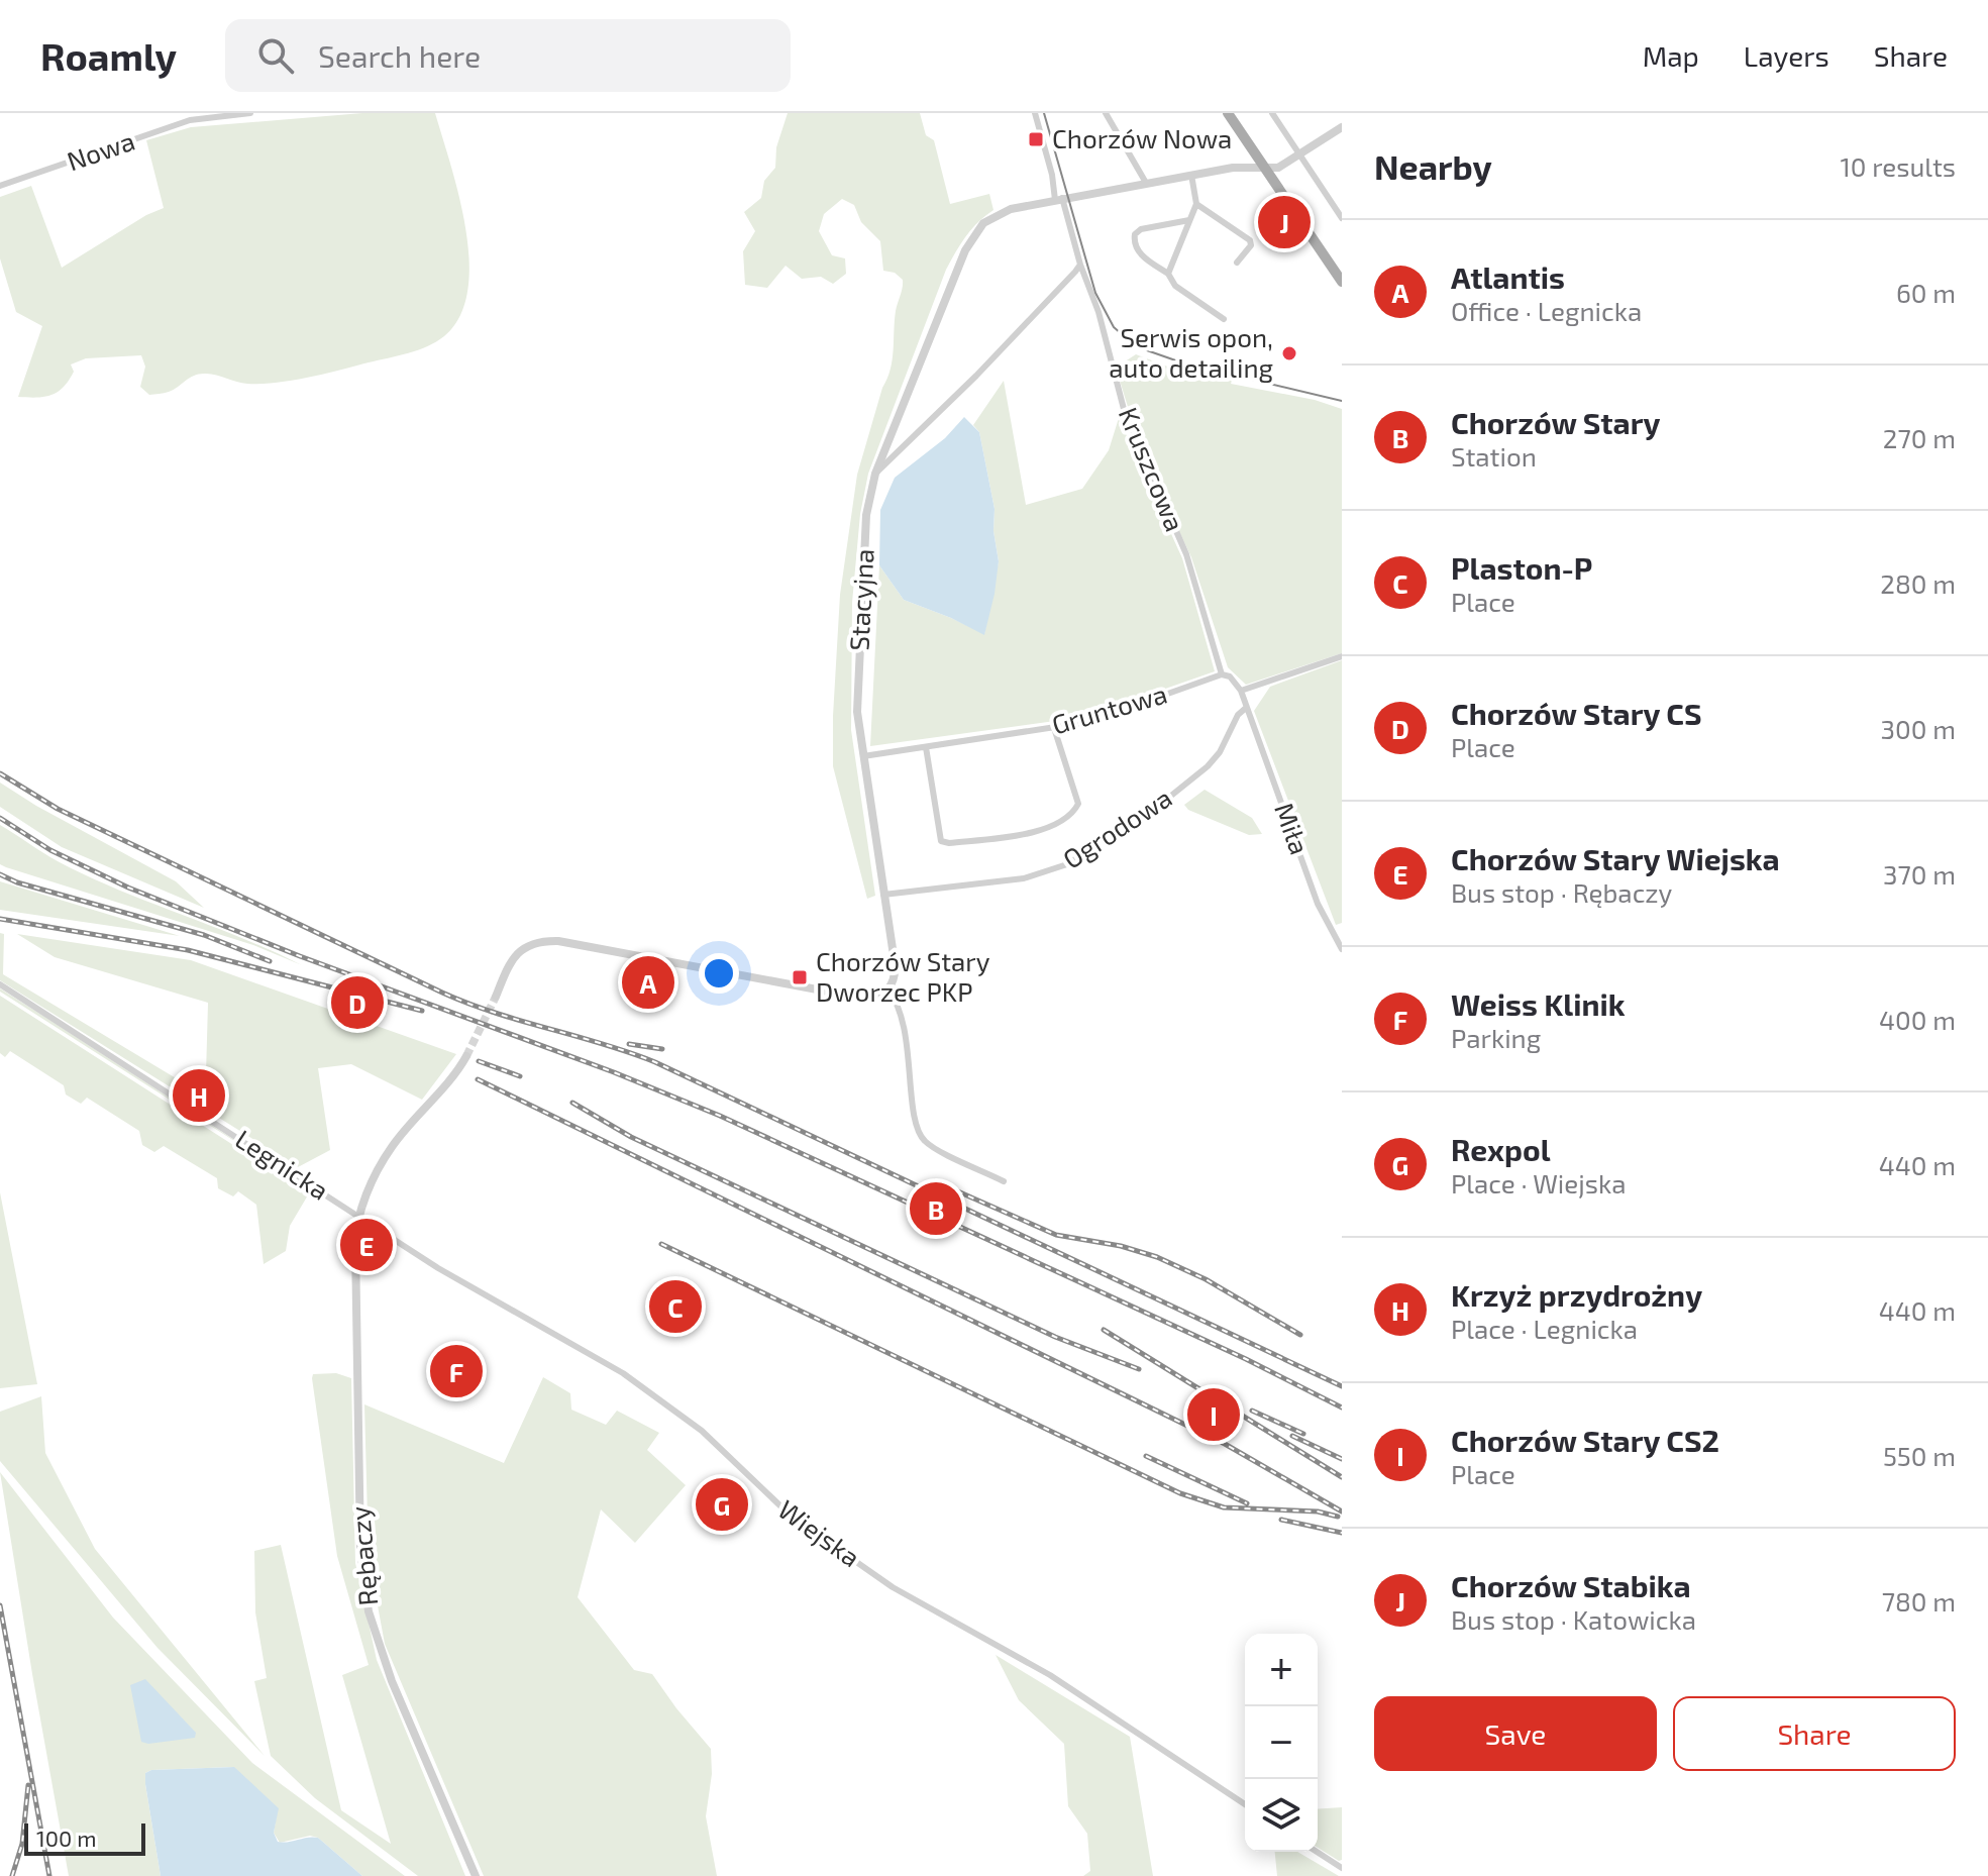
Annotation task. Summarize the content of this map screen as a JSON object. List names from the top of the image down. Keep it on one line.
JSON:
{"streets":{"street":["Nowa","Kruszcowa","Stacyjna","Gruntowa","Ogrodowa","Miła","Legnicka","Wiejska","Rębaczy"]},"crossings":[["Kruszcowa","Stacyjna"],["Kruszcowa","Gruntowa"],["Stacyjna","Gruntowa"],["Stacyjna","Ogrodowa"],["Ogrodowa","Miła"],["Legnicka","Wiejska"],["Legnicka","Rębaczy"],["Wiejska","Rębaczy"]],"places":{"transit":["Chorzów Nowa","Chorzów Stary Dworzec PKP"],"other":["Serwis opon, auto detailing"]},"scale_bar":"100 m","page":{"header":"Roamly","search":"Search here","nav":["Map","Layers","Share"],"heading":["Nearby","10 results"],"pins":["J","A","D","H","B","E","C","F","I","G"],"list":[{"mark":"A","name":"Atlantis","note":"Office · Legnicka","value":"60 m"},{"mark":"B","name":"Chorzów Stary","note":"Station","value":"270 m"},{"mark":"C","name":"Plaston-P","note":"Place","value":"280 m"},{"mark":"D","name":"Chorzów Stary CS","note":"Place","value":"300 m"},{"mark":"E","name":"Chorzów Stary Wiejska","note":"Bus stop · Rębaczy","value":"370 m"},{"mark":"F","name":"Weiss Klinik","note":"Parking","value":"400 m"},{"mark":"G","name":"Rexpol","note":"Place · Wiejska","value":"440 m"},{"mark":"H","name":"Krzyż przydrożny","note":"Place · Legnicka","value":"440 m"},{"mark":"I","name":"Chorzów Stary CS2","note":"Place","value":"550 m"},{"mark":"J","name":"Chorzów Stabika","note":"Bus stop · Katowicka","value":"780 m"}],"map_buttons":["+","−"],"buttons":["Save","Share"],"scale":"100 m"}}
